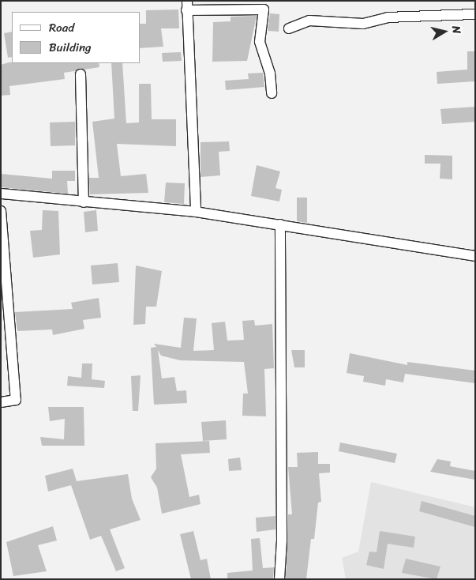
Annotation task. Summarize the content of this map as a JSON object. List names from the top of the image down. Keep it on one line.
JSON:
{"legend":["Road","Building"],"north":"right"}
